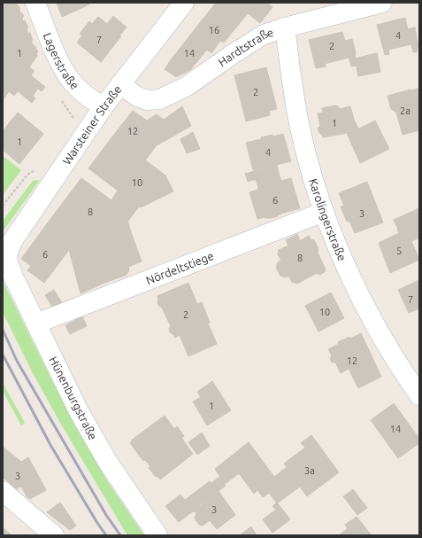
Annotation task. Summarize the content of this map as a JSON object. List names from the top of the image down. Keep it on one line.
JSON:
{"streets":{"street":["Hardtstraße","Lagerstraße","Warsteiner Straße","Karolingerstraße","Nördeltstiege","Hünenburgstraße"]},"crossings":[["Hardtstraße","Warsteiner Straße"],["Hardtstraße","Karolingerstraße"],["Lagerstraße","Warsteiner Straße"],["Warsteiner Straße","Hünenburgstraße"],["Karolingerstraße","Nördeltstiege"],["Nördeltstiege","Hünenburgstraße"]],"house_numbers":["16","4","7","2","1","14","2","2a","1","12","1","4","10","6","8","3","5","6","8","7","10","2","12","1","14","3a","3","3"]}
